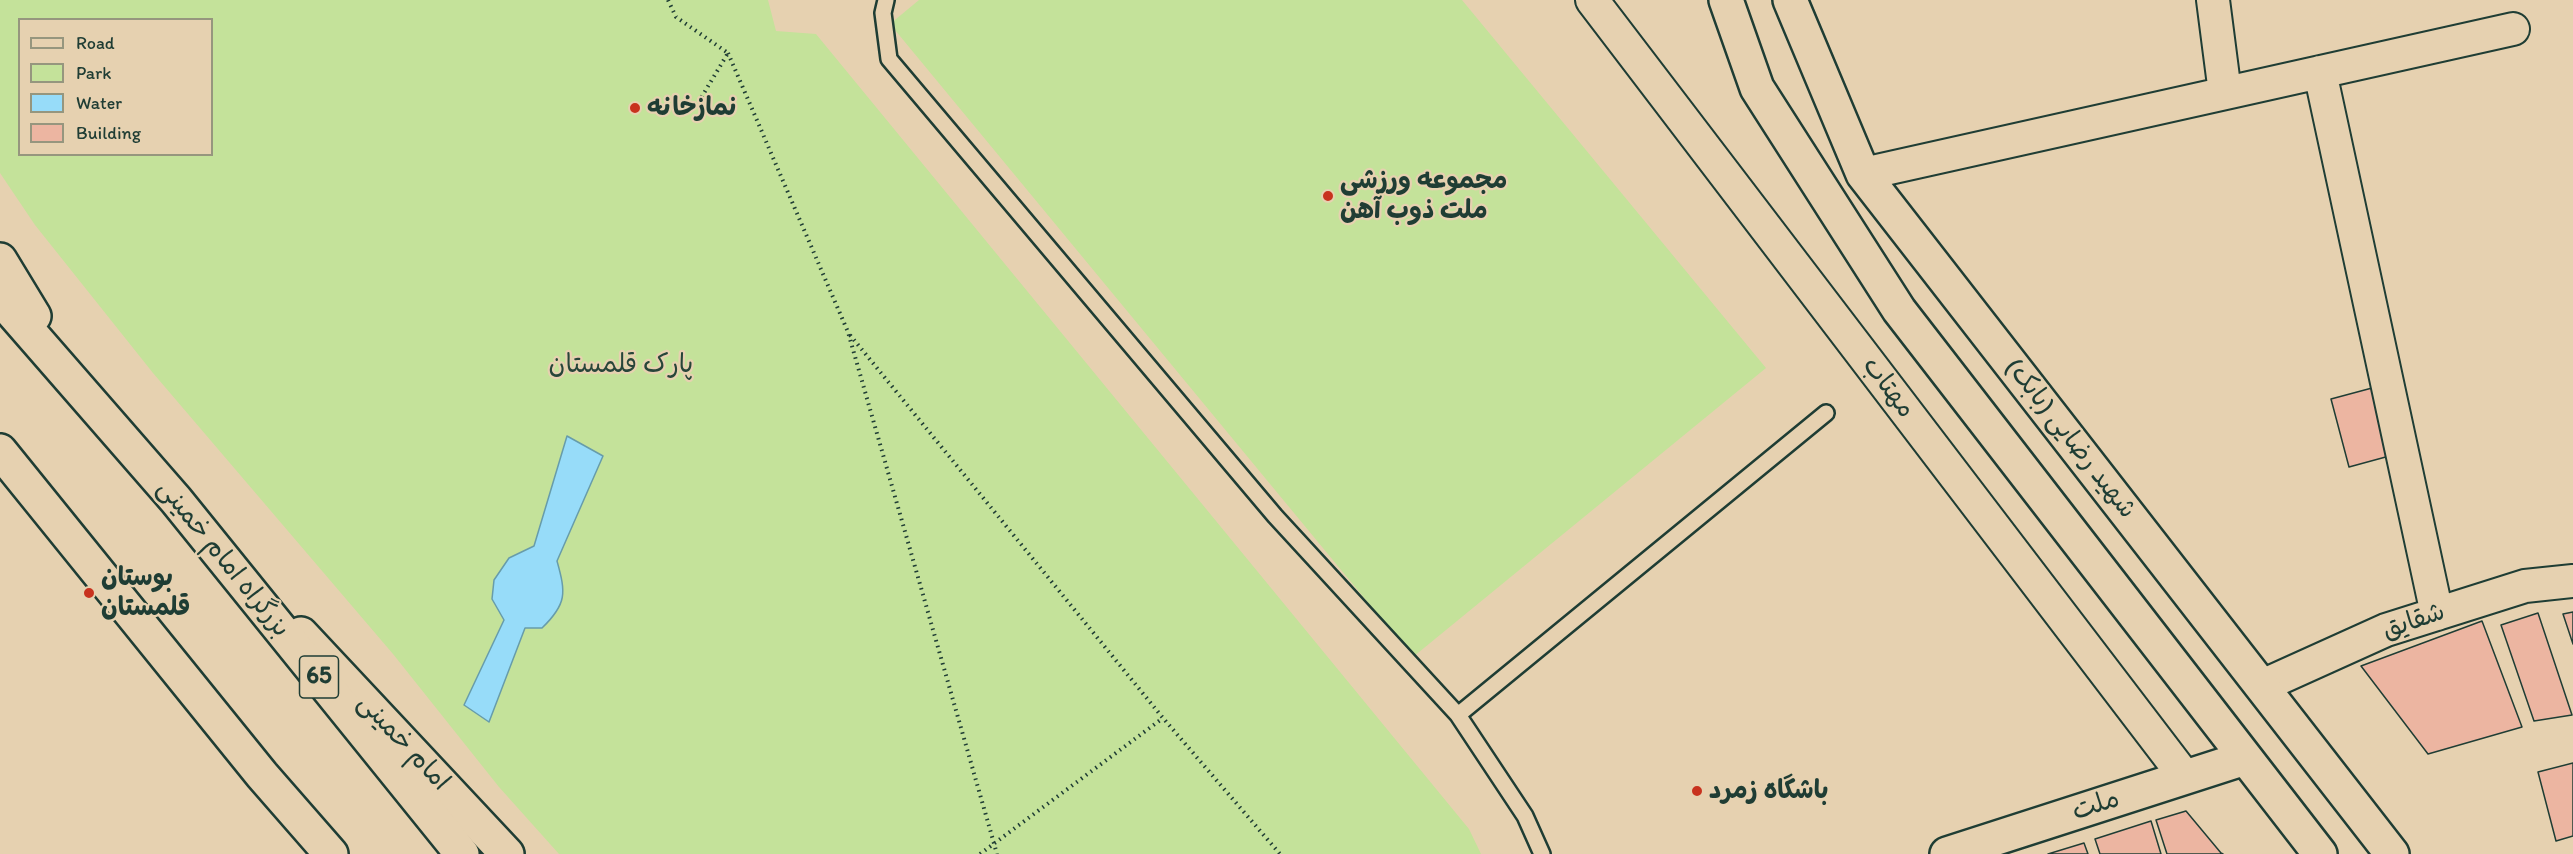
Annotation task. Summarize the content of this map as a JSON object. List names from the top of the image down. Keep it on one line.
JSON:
{"streets":{"main road":["شهید رضایی (بابک)","بزرگراه امام خمینی","65","امام خمینی","ملت"],"street":["مهتاب","شقایق"]},"crossings":[["مهتاب","ملت"],["شهید رضایی (بابک)","شقایق"],["بزرگراه امام خمینی","65"],["بزرگراه امام خمینی","امام خمینی"]],"parks":["پارک قلمستان"],"places":["نمازخانه","مجموعه ورزشی ملت ذوب آهن","بوستان قلمستان","باشگاه زمرد"],"legend":["Road","Park","Water","Building"]}
